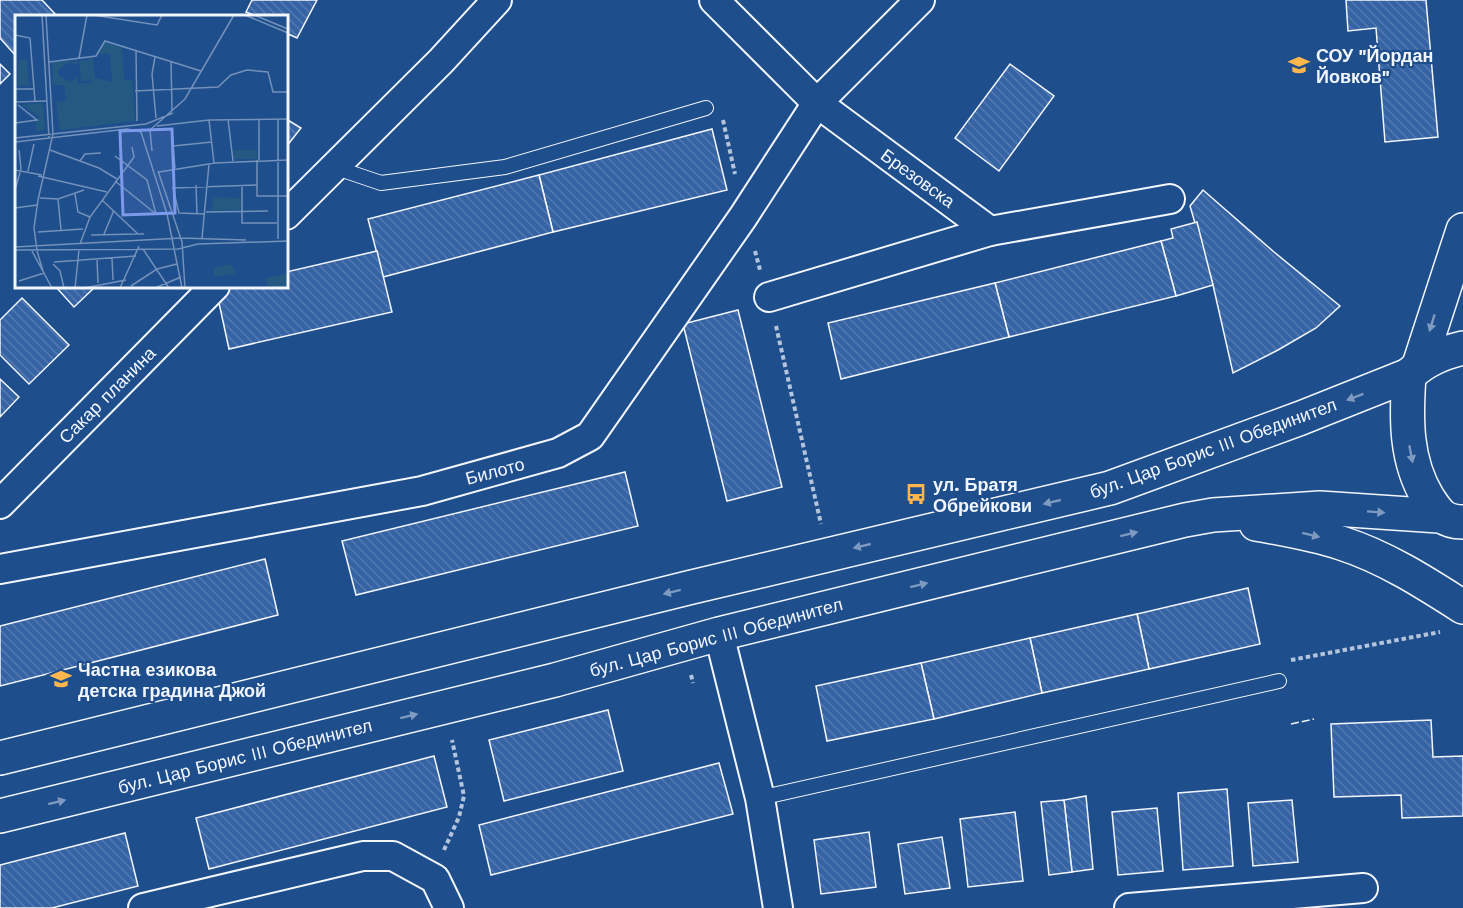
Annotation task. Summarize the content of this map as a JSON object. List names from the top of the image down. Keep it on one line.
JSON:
{"streets":{"main road":["бул. Цар Борис III Обединител"],"street":["Брезовска","Сакар планина","Билото"]},"crossings":[["Брезовска","Билото"]],"places":{"school or university":["СОУ \"Йордан Йовков\"","Частна езикова детска градина Джой"],"bus stop":["ул. Братя Обрейкови"]}}
